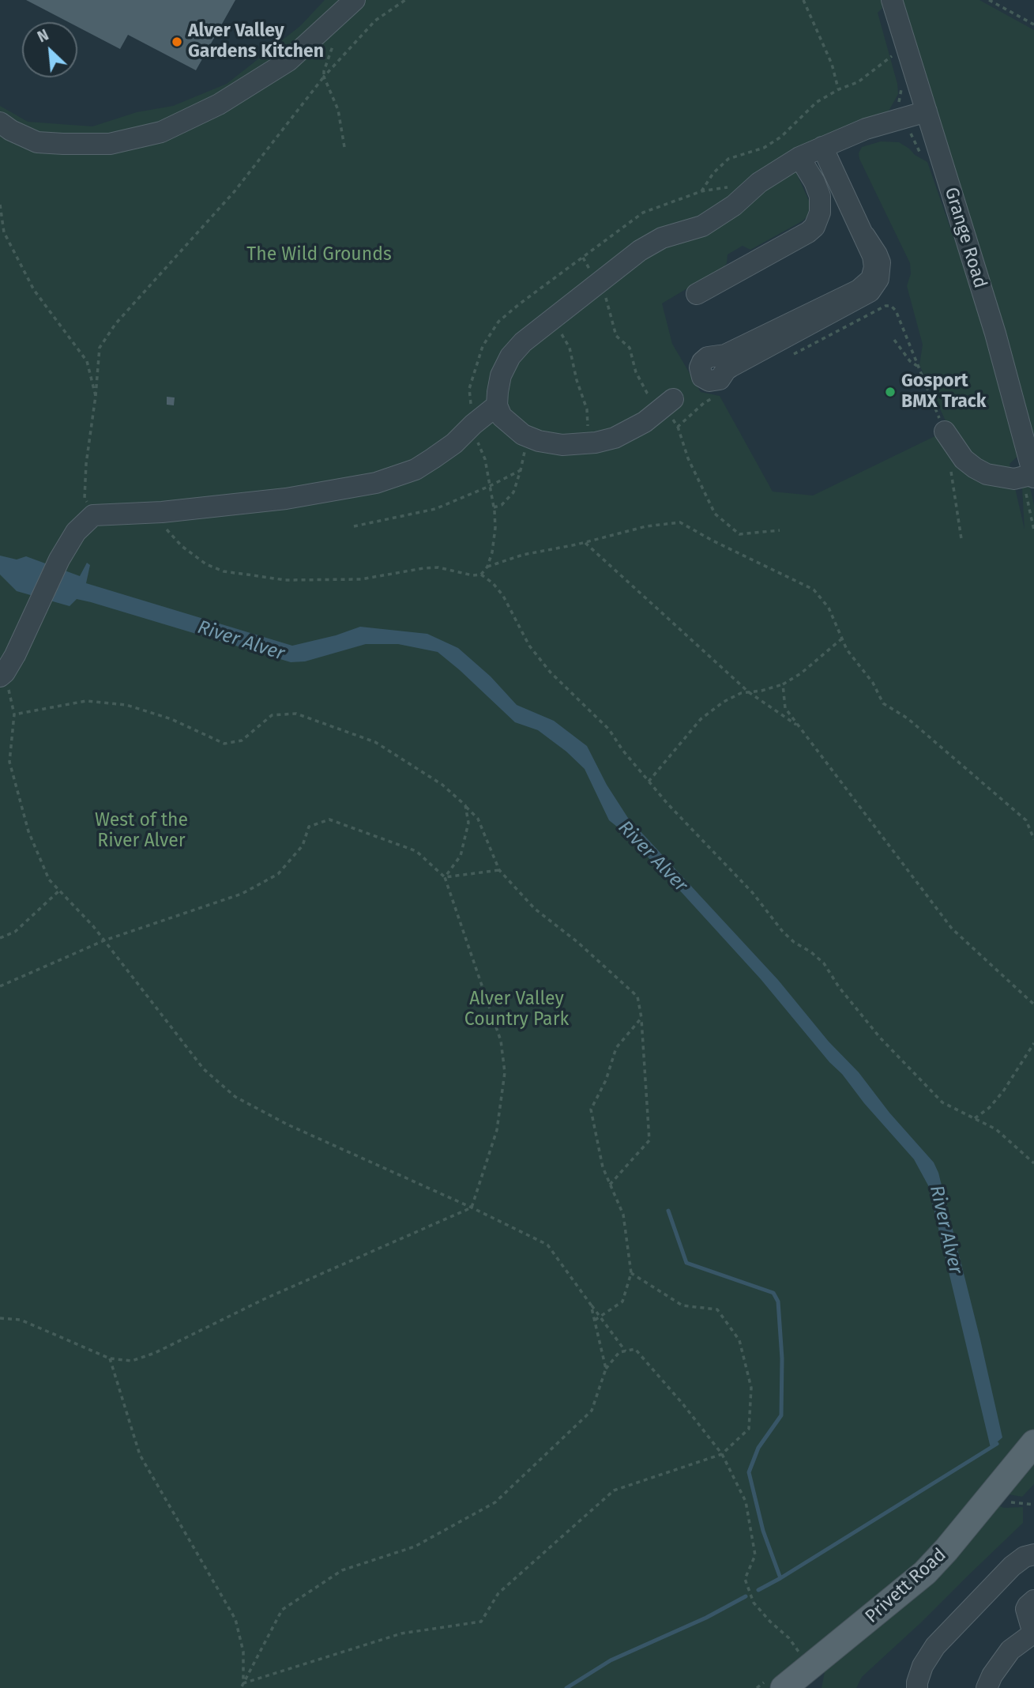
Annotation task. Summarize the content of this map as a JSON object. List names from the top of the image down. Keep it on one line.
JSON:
{"streets":{"main road":["Privett Road"],"street":["Grange Road"]},"water":["River Alver"],"parks":["The Wild Grounds","West of the River Alver","Alver Valley Country Park"],"places":["Alver Valley Gardens Kitchen","Gosport BMX Track"],"north":"top left"}
